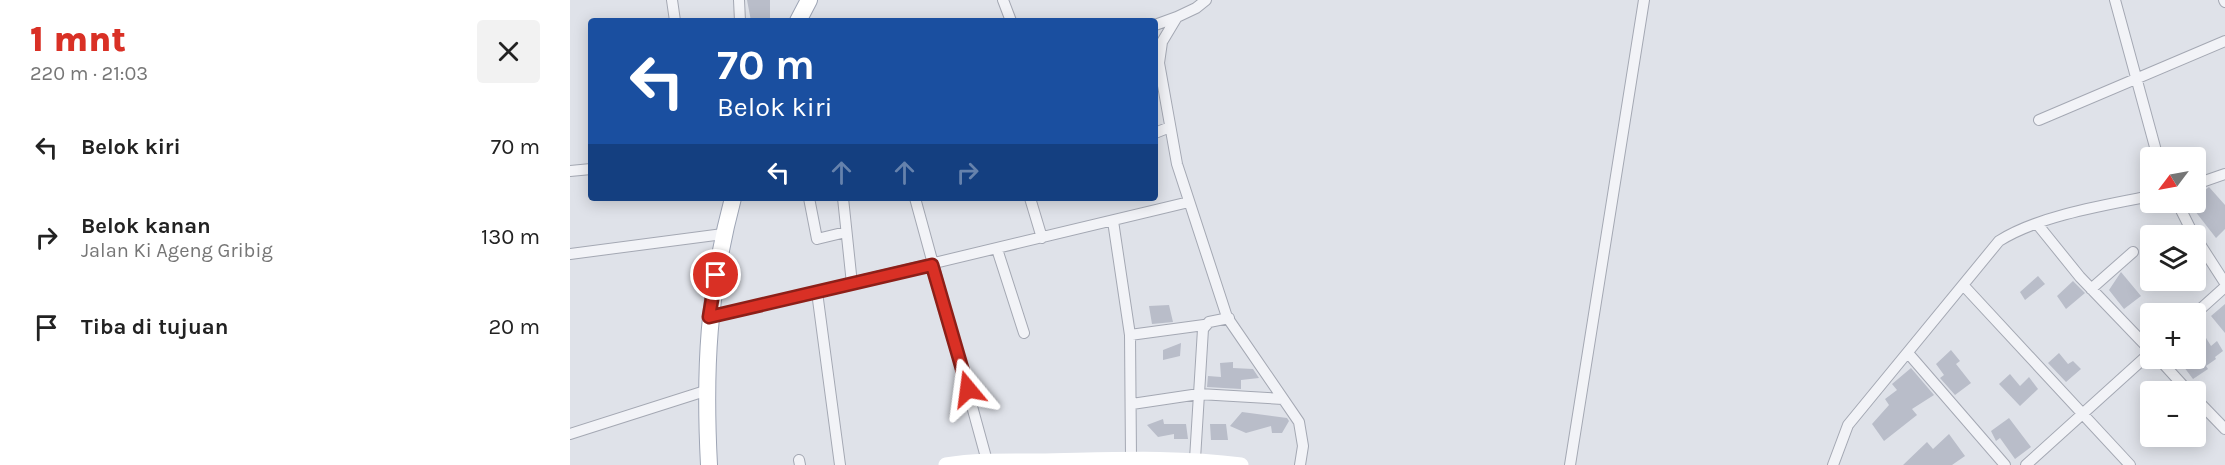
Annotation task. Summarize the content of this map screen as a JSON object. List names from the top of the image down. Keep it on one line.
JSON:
{"north":"bottom left","page":{"heading":["1 mnt","220 m · 21:03"],"turn":["70 m","Belok kiri"],"list":[{"name":"Belok kiri","value":"70 m"},{"name":"Belok kanan","note":"Jalan Ki Ageng Gribig","value":"130 m"},{"name":"Tiba di tujuan","value":"20 m"}],"map_buttons":["+","−"]}}
